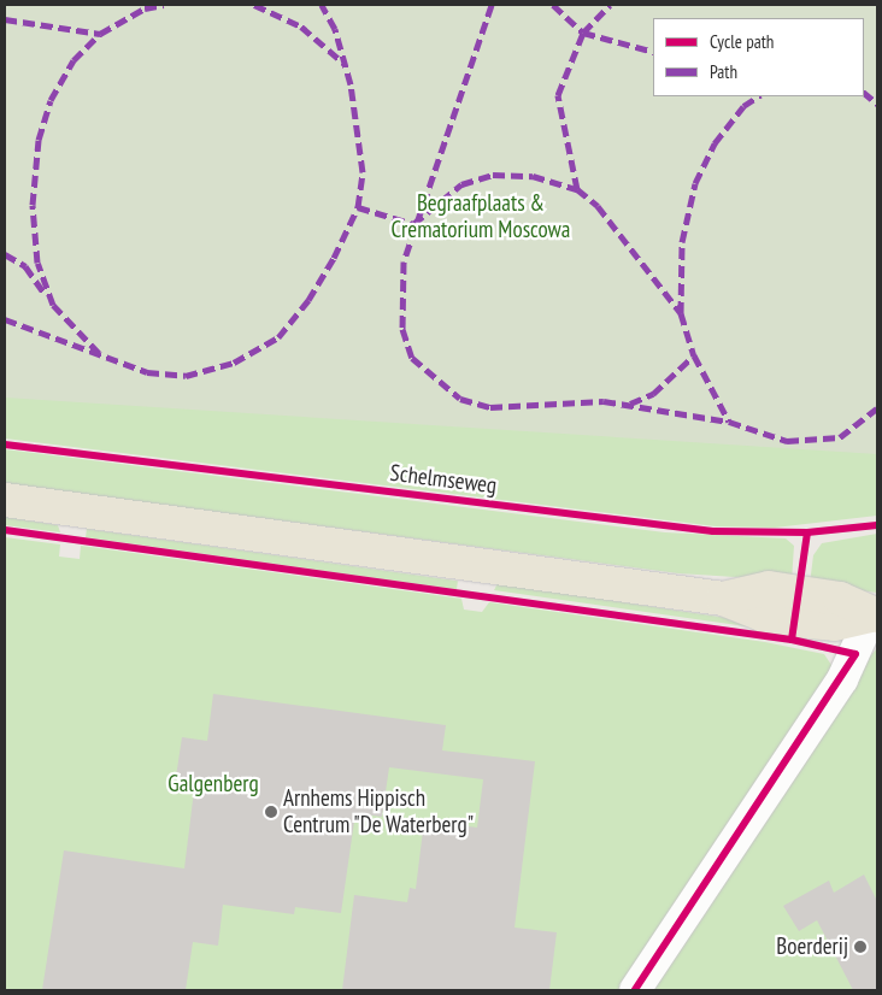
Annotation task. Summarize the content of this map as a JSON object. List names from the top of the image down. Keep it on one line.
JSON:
{"streets":{"cycle path":["Schelmseweg"]},"parks":["Begraafplaats & Crematorium Moscowa","Galgenberg"],"places":["Arnhems Hippisch Centrum \"De Waterberg\"","Boerderij"],"legend":["Cycle path","Path"]}
